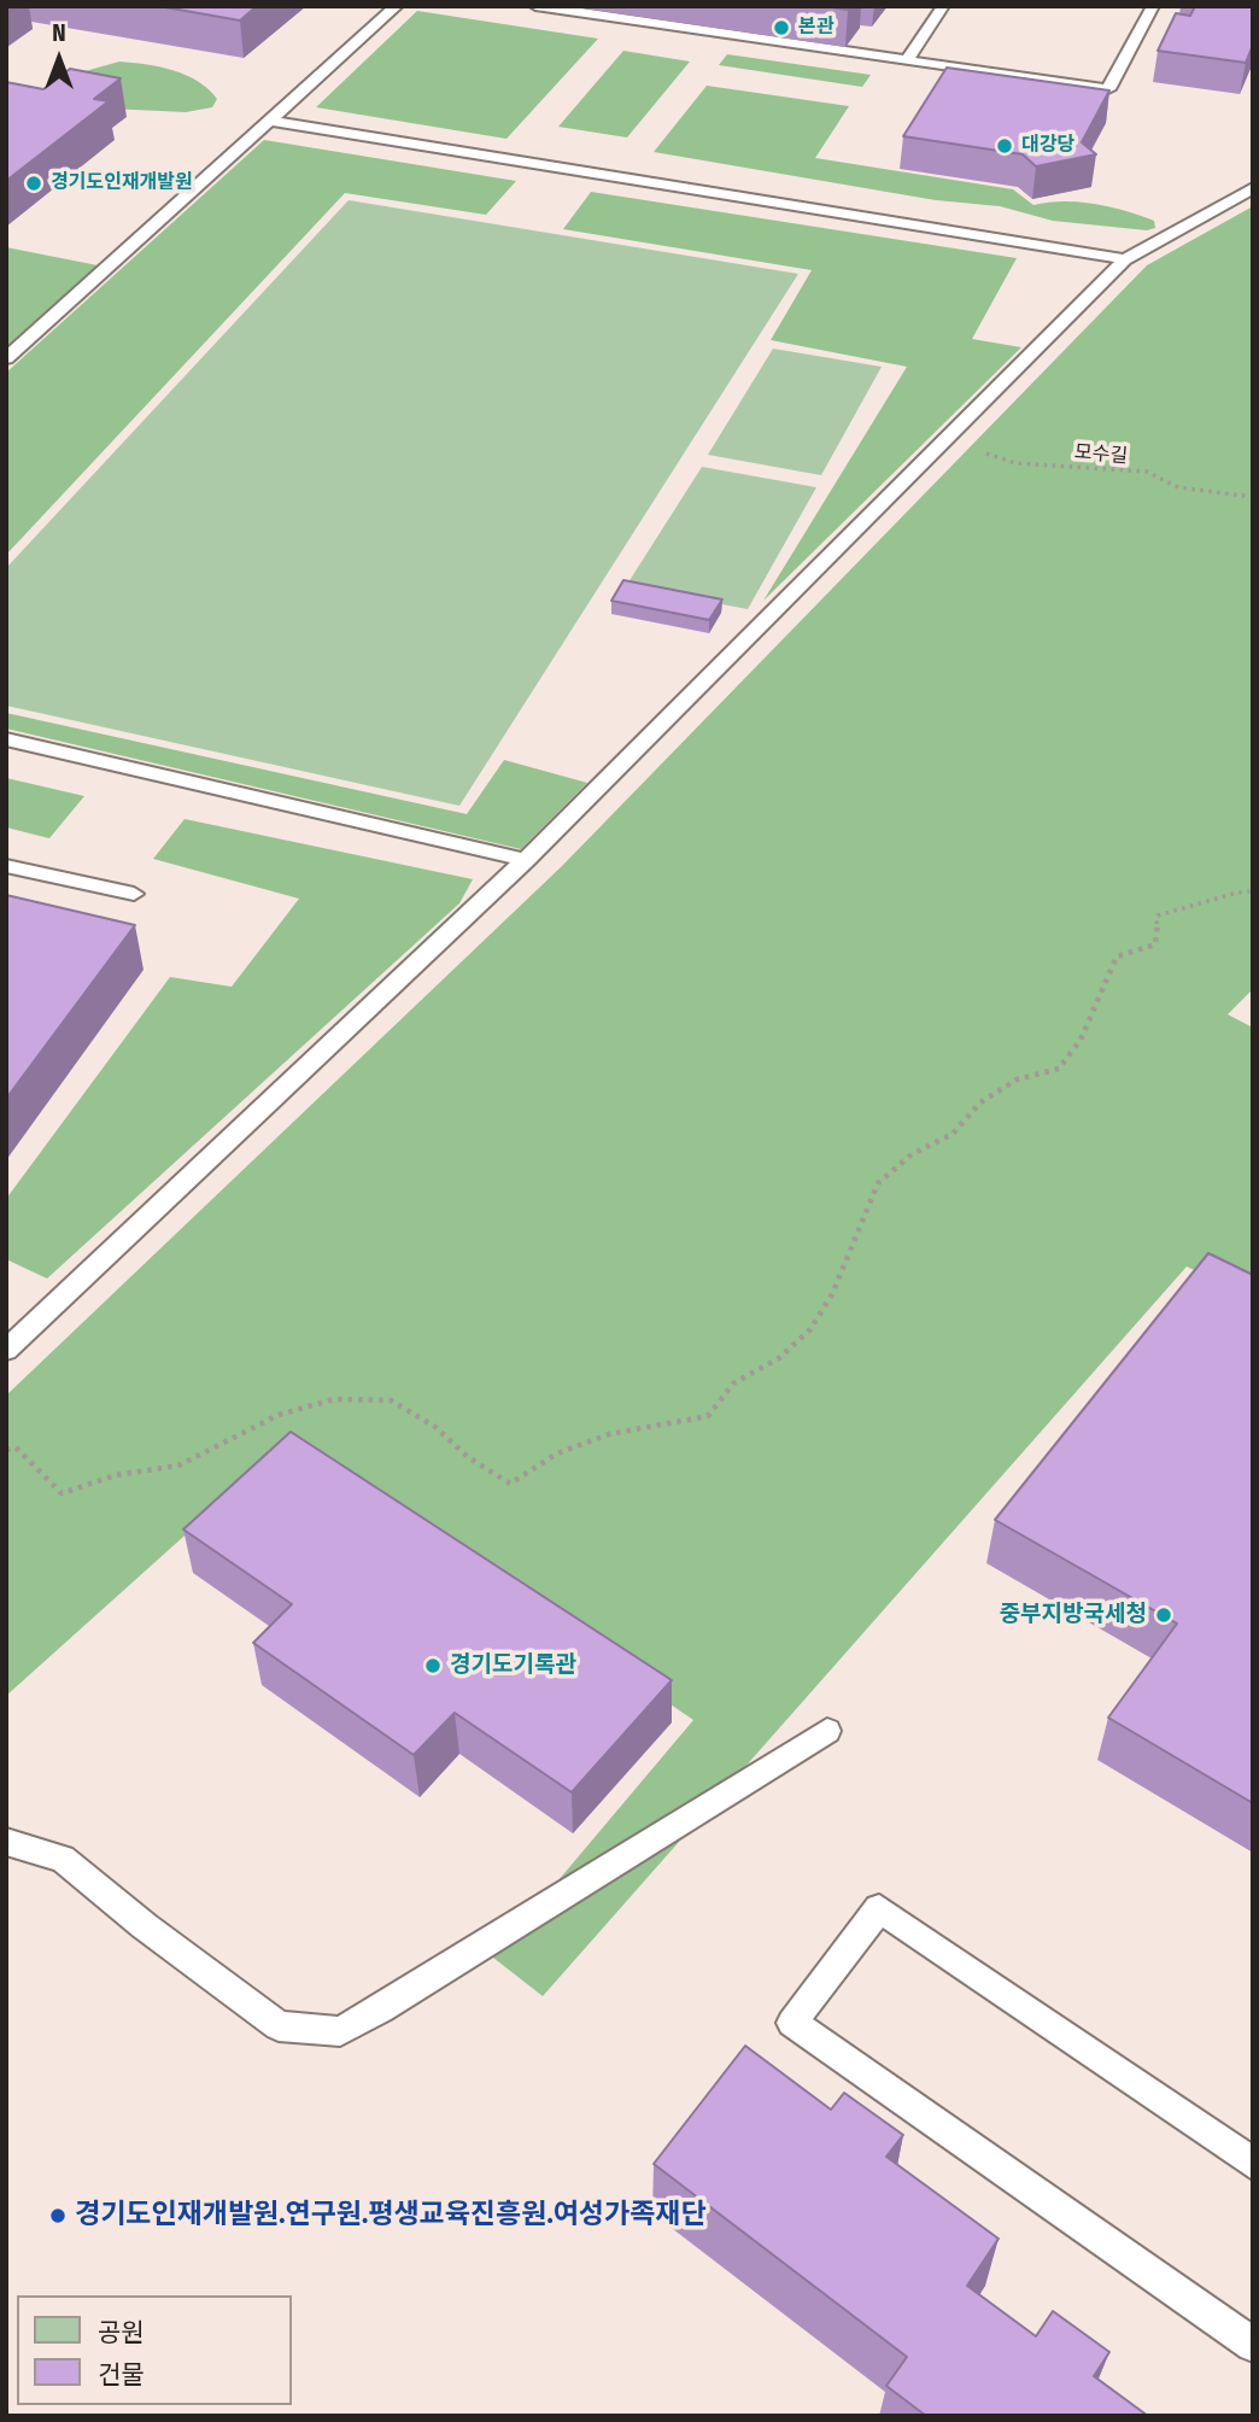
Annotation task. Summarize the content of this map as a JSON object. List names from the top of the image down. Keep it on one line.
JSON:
{"streets":{"path":["모수길"]},"places":["본관","대강당","경기도인재개발원","중부지방국세청","경기도기록관","경기도인재개발원.연구원.평생교육진흥원.여성가족재단"],"legend":["공원","건물"],"north":"top"}
